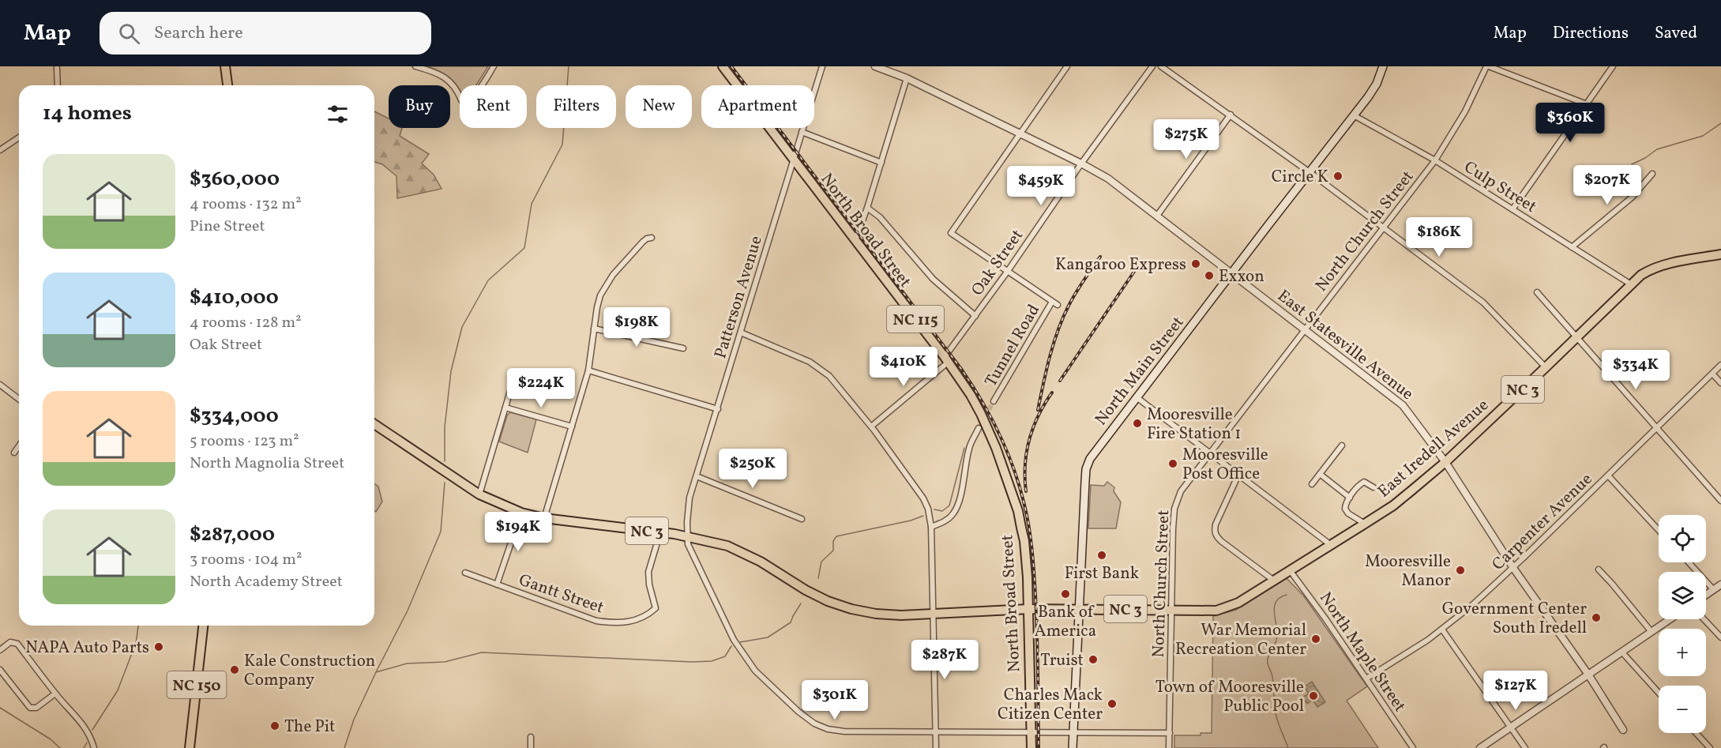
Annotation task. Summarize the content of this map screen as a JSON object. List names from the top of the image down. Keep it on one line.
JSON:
{"streets":{"main road":["North Broad Street","NC 115","North Main Street","NC 3","East Iredell Avenue","NC 150"],"street":["Culp Street","North Church Street","Oak Street","Patterson Avenue","East Statesville Avenue","Tunnel Road","Carpenter Avenue","Gantt Street","North Maple Street"]},"crossings":[["Culp Street","North Church Street"],["Culp Street","North Main Street"],["Culp Street","East Iredell Avenue"],["North Broad Street","Oak Street"],["North Broad Street","Patterson Avenue"],["North Broad Street","NC 3"],["North Church Street","East Statesville Avenue"],["North Church Street","East Iredell Avenue"],["Oak Street","East Statesville Avenue"],["Patterson Avenue","NC 3"],["East Statesville Avenue","North Main Street"],["East Statesville Avenue","East Iredell Avenue"],["East Statesville Avenue","Carpenter Avenue"],["North Main Street","NC 3"],["North Main Street","East Iredell Avenue"],["NC 3","East Iredell Avenue"],["NC 3","Gantt Street"],["East Iredell Avenue","North Maple Street"],["Carpenter Avenue","North Maple Street"]],"places":["Circle K","Kangaroo Express","Exxon","Mooresville Fire Station 1","Mooresville Post Office","First Bank","Mooresville Manor","Bank of America","Government Center South Iredell","War Memorial Recreation Center","NAPA Auto Parts","Truist","Kale Construction Company","Town of Mooresville Public Pool","Charles Mack Citizen Center","The Pit"],"page":{"header":"Map","search":"Search here","nav":["Map","Directions","Saved"],"chip":["Buy","Rent","Filters","New","Apartment"],"heading":"14 homes","price":["$360K","$275K","$207K","$459K","$186K","$198K","$410K","$334K","$224K","$250K","$194K","$287K","$127K","$301K"],"list":[{"name":"$360,000","note":"4 rooms · 132 m² · Pine Street"},{"name":"$410,000","note":"4 rooms · 128 m² · Oak Street"},{"name":"$334,000","note":"5 rooms · 123 m² · North Magnolia Street"},{"name":"$287,000","note":"3 rooms · 104 m² · North Academy Street"}],"map_buttons":["+","−"]}}
